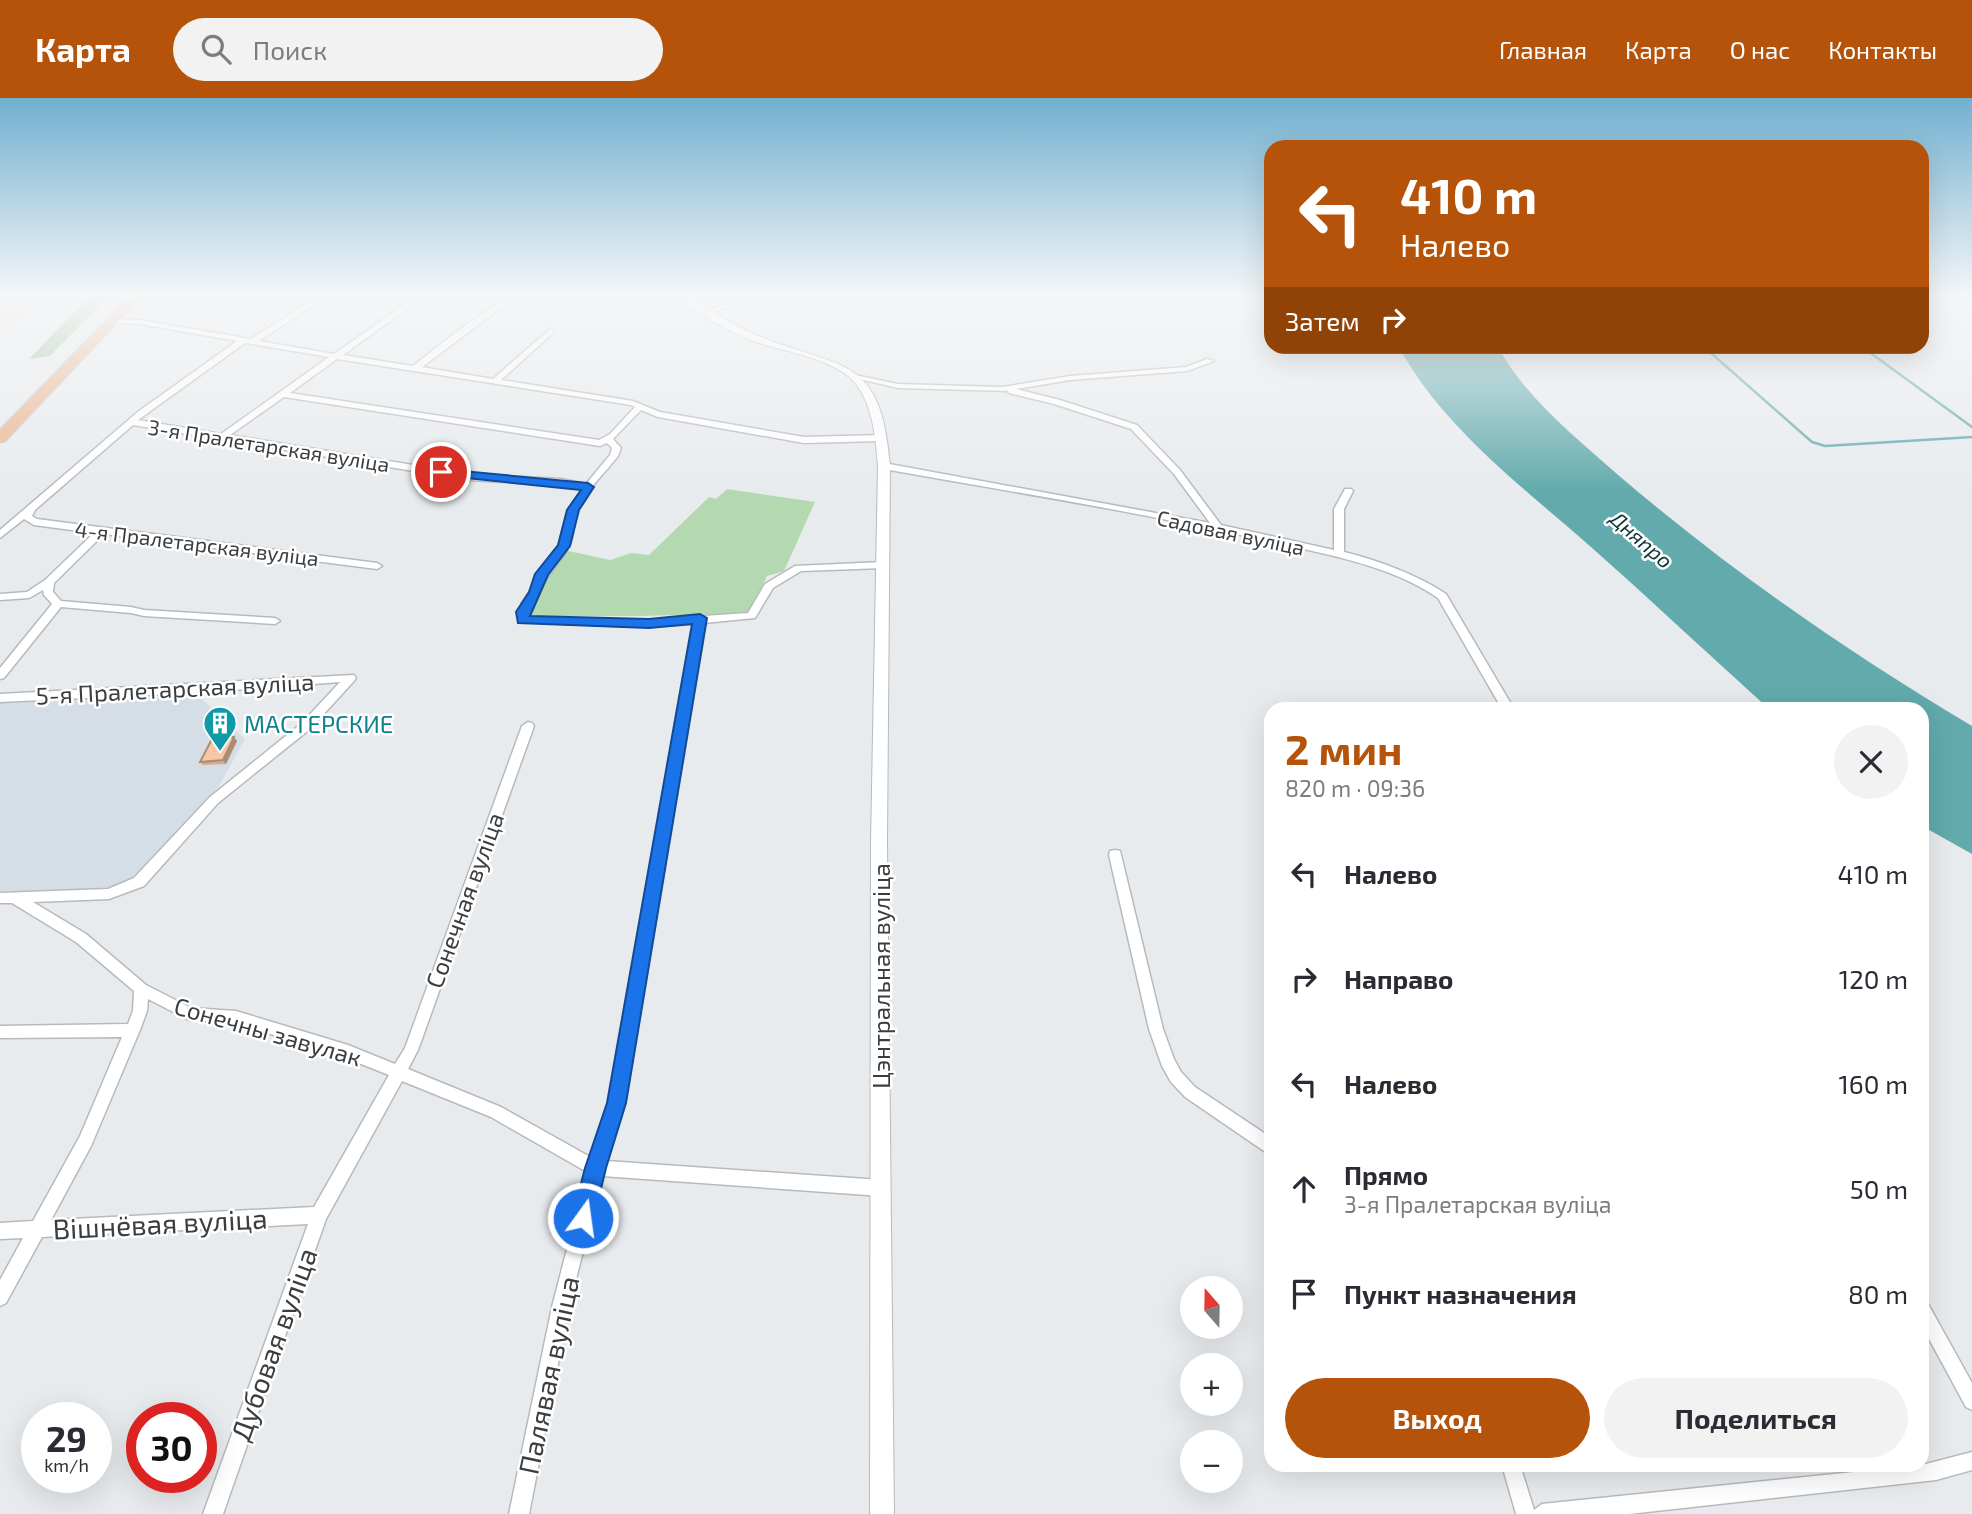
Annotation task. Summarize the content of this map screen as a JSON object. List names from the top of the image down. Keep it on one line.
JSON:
{"streets":{"street":["3-я Пралетарская вуліца","Садовая вуліца","4-я Пралетарская вуліца","5-я Пралетарская вуліца","Сонечная вуліца","Цэнтральная вуліца","Сонечны завулак","Вішнёвая вуліца","Дубовая вуліца","Палявая вуліца"]},"crossings":[["Садовая вуліца","Цэнтральная вуліца"],["5-я Пралетарская вуліца","Сонечны завулак"],["Сонечная вуліца","Сонечны завулак"],["Сонечная вуліца","Вішнёвая вуліца"],["Сонечная вуліца","Дубовая вуліца"],["Сонечны завулак","Палявая вуліца"],["Вішнёвая вуліца","Дубовая вуліца"]],"water":["Дняпро"],"places":{"building":["МАСТЕРСКИЕ"]},"north":"top","page":{"header":"Карта","search":"Поиск","nav":["Главная","Карта","О нас","Контакты"],"turn":["410 m","Налево"],"then":"Затем","heading":["2 мин","820 m · 09:36"],"list":[{"name":"Налево","value":"410 m"},{"name":"Направо","value":"120 m"},{"name":"Налево","value":"160 m"},{"name":"Прямо","note":"3-я Пралетарская вуліца","value":"50 m"},{"name":"Пункт назначения","value":"80 m"}],"map_buttons":["+","−"],"buttons":["Выход","Поделиться"],"speed":"29 km/h","limit":"30"}}
